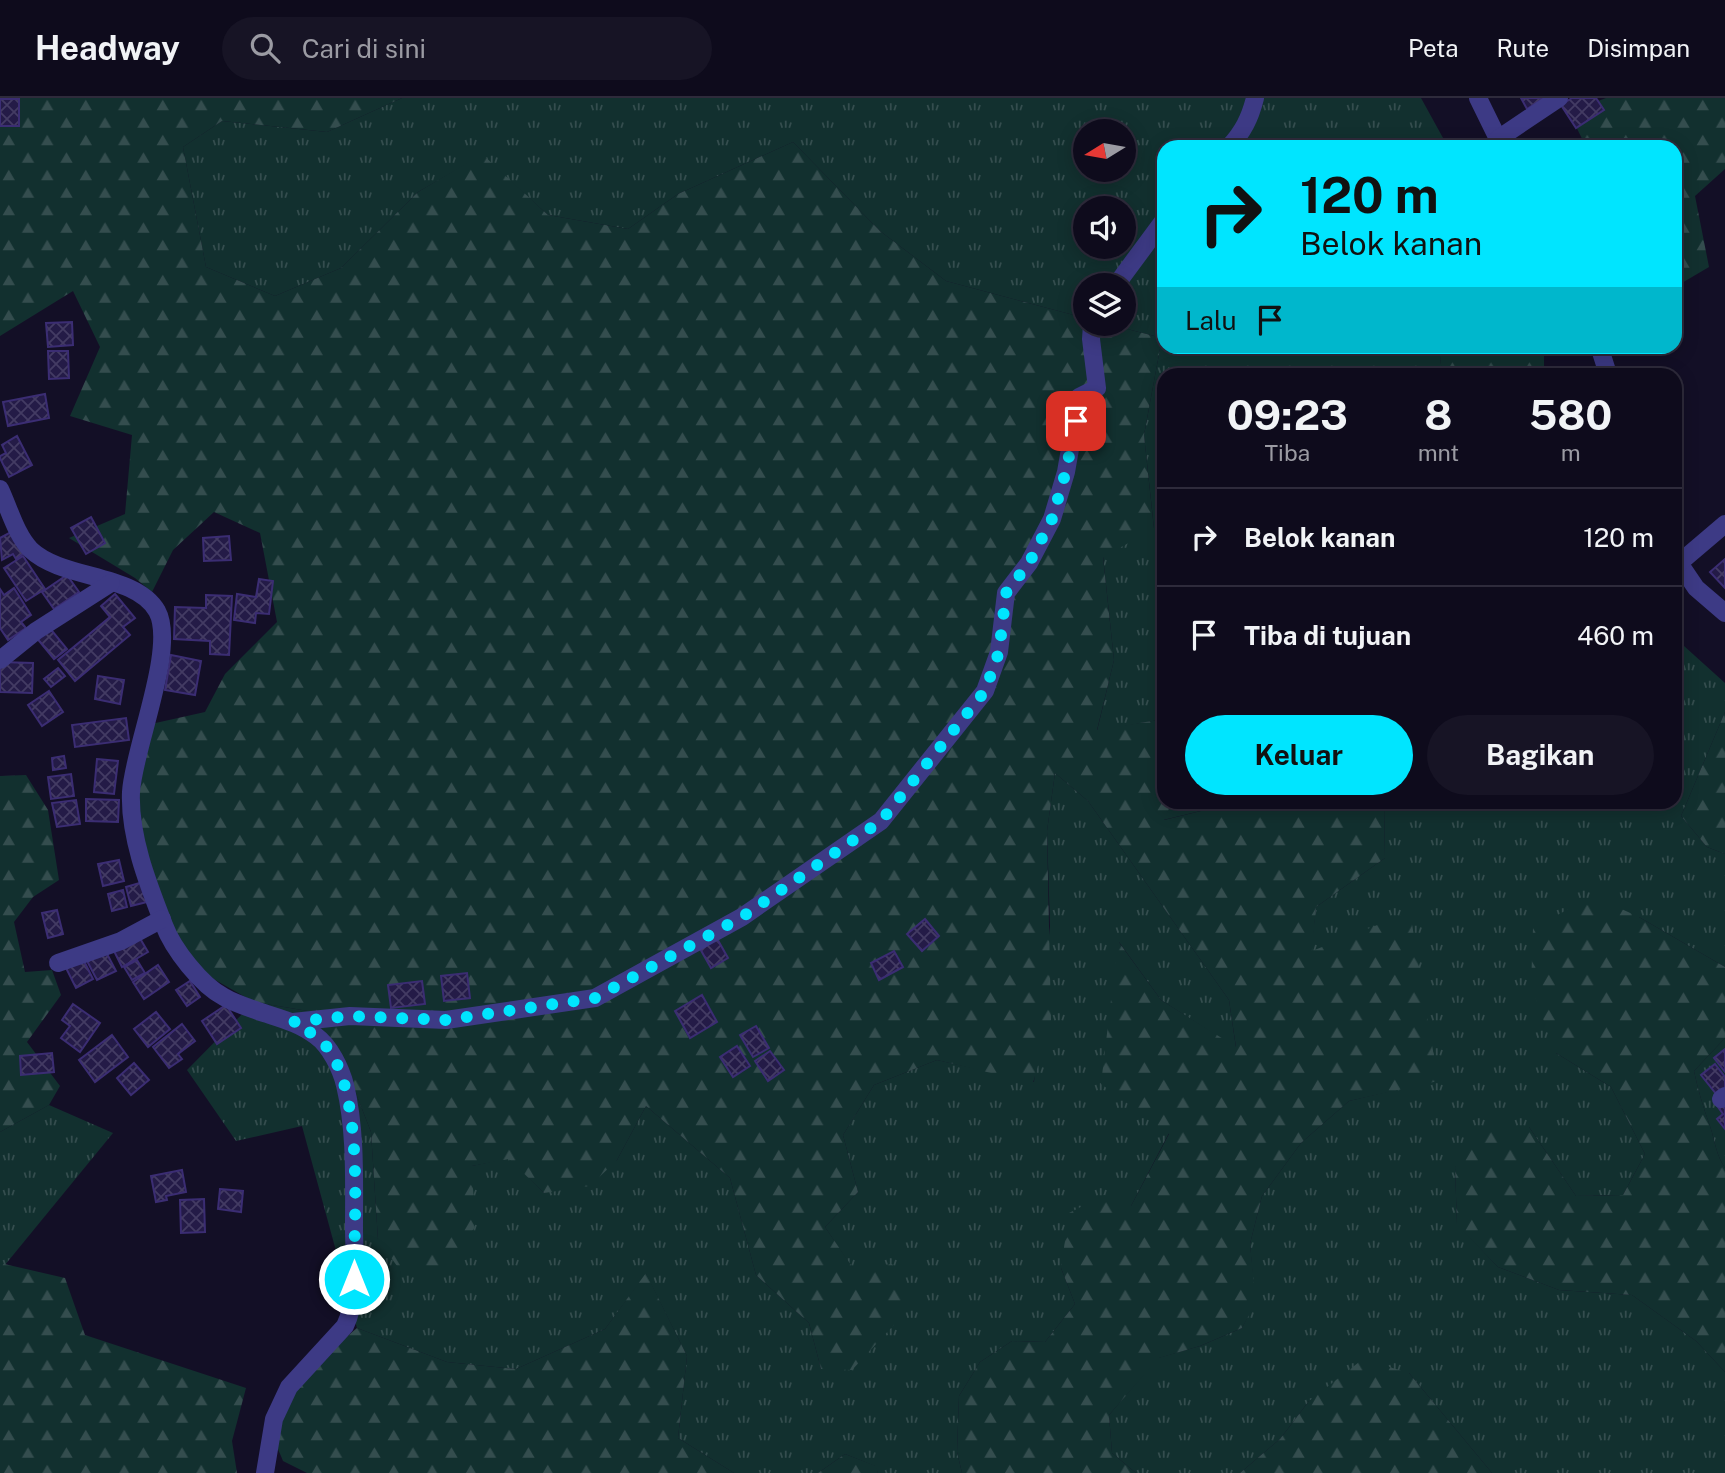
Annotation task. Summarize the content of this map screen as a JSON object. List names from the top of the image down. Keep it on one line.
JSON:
{"north":"left","page":{"header":"Headway","search":"Cari di sini","nav":["Peta","Rute","Disimpan"],"turn":["120 m","Belok kanan"],"then":"Lalu","eta":["09:23","Tiba","8","mnt","580","m"],"list":[{"name":"Belok kanan","value":"120 m"},{"name":"Tiba di tujuan","value":"460 m"}],"buttons":["Keluar","Bagikan"]}}
